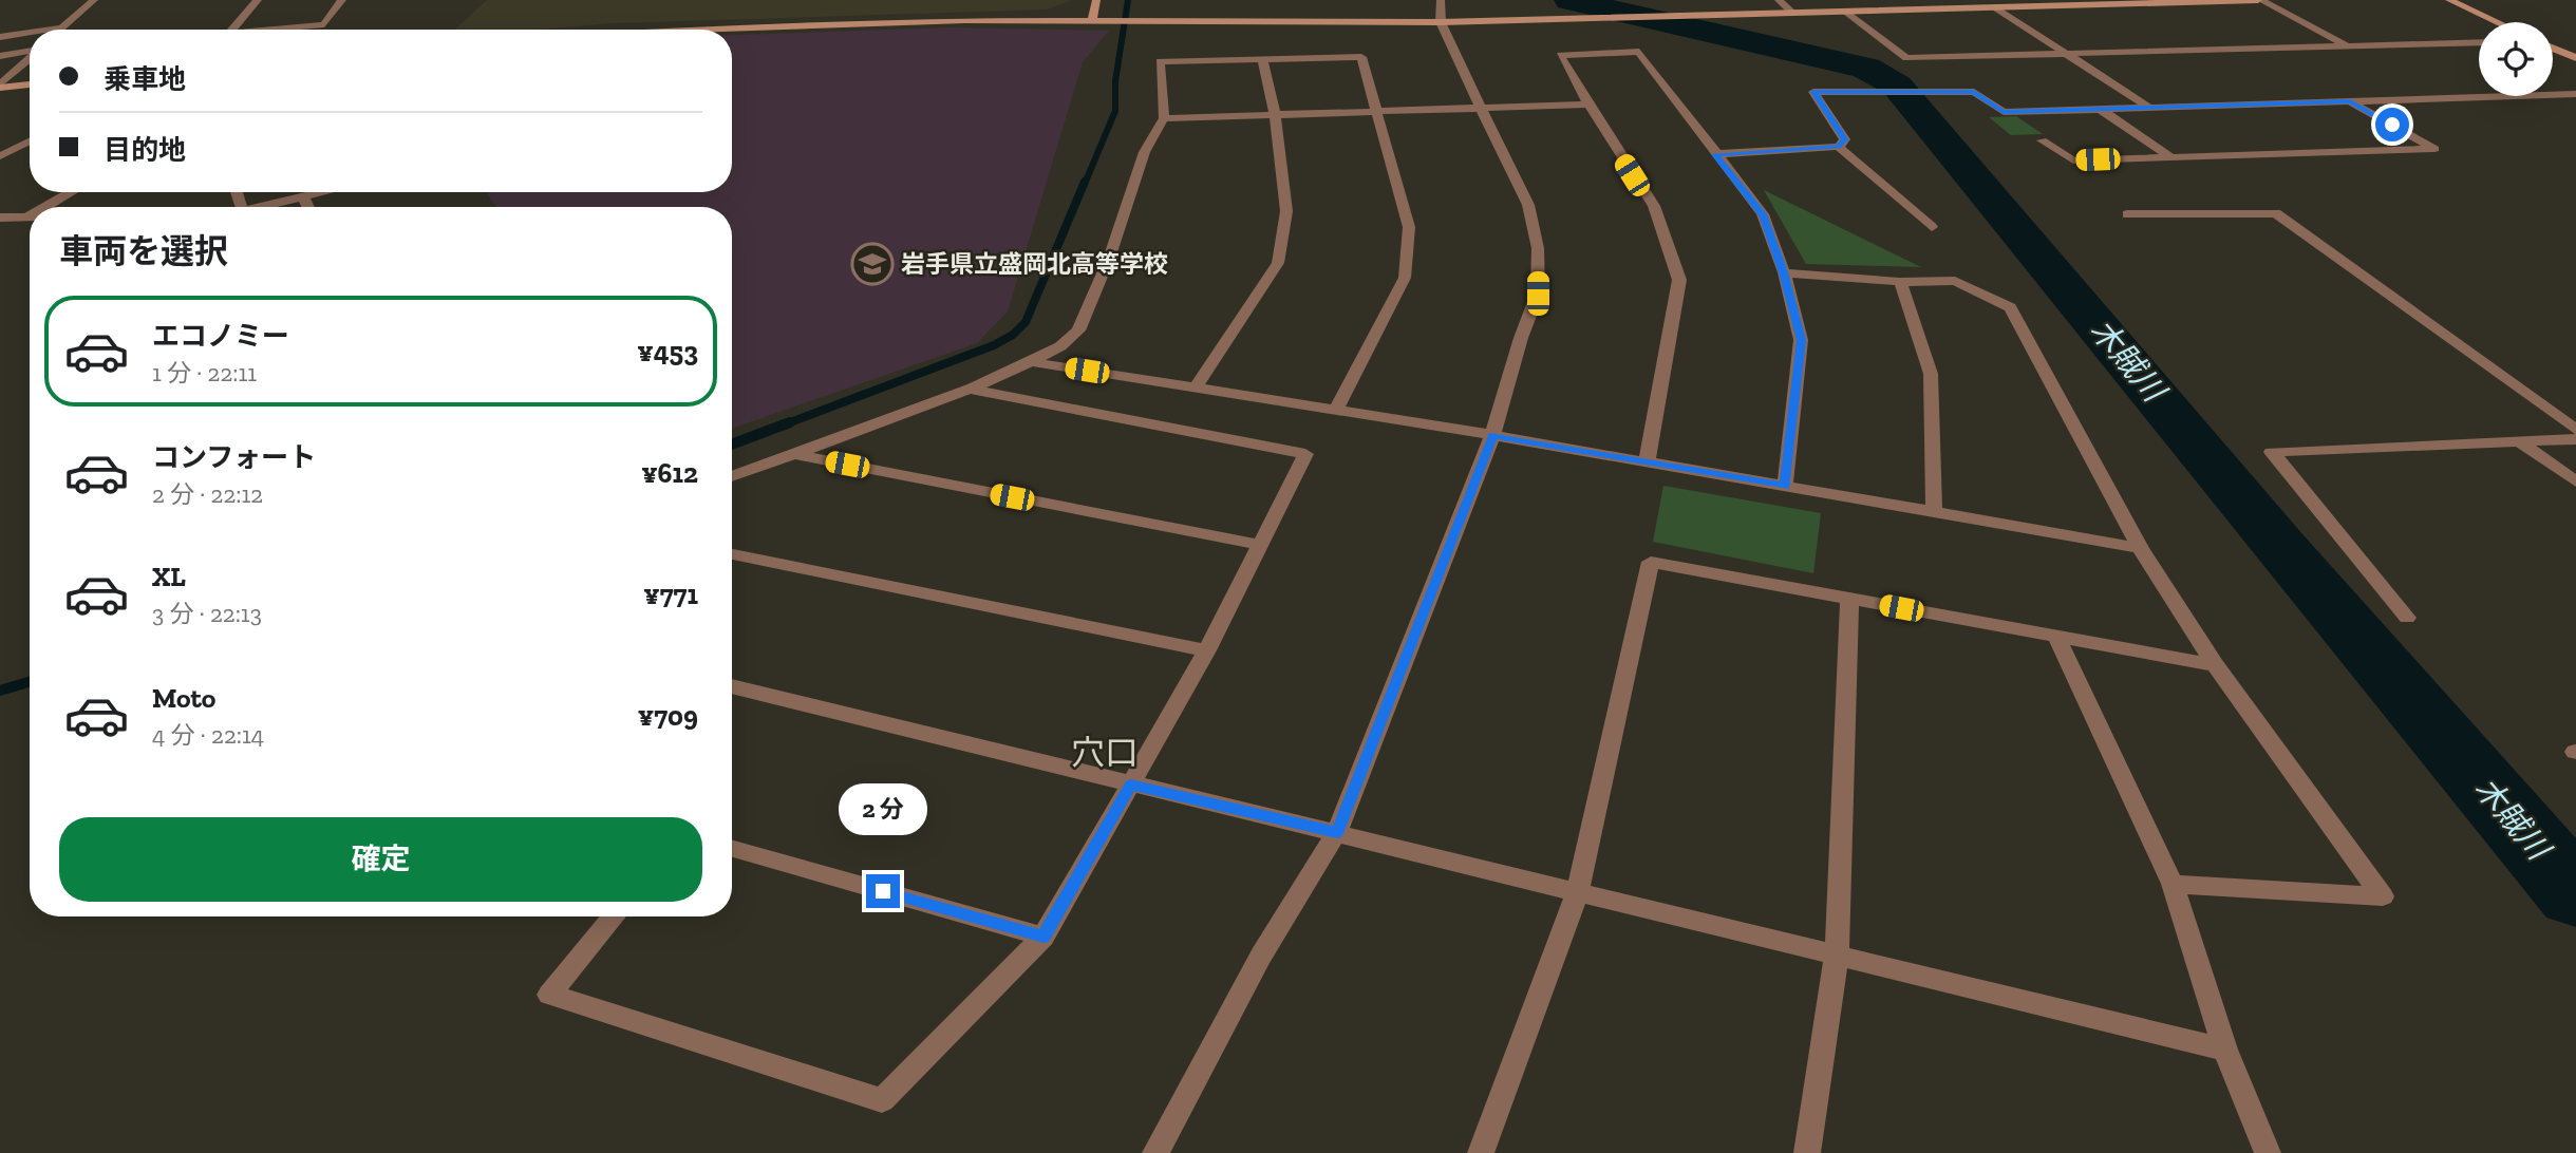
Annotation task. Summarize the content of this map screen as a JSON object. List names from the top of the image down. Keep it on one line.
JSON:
{"districts":["穴口"],"water":["木賊川"],"places":{"school or university":["岩手県立盛岡北高等学校"]},"page":{"banner":["乗車地","目的地"],"heading":"車両を選択","list":[{"name":"エコノミー","note":"1 分 · 22:11","value":"¥453"},{"name":"コンフォート","note":"2 分 · 22:12","value":"¥612"},{"name":"XL","note":"3 分 · 22:13","value":"¥771"},{"name":"Moto","note":"4 分 · 22:14","value":"¥709"}],"bubble":"2 分","buttons":"確定"}}
